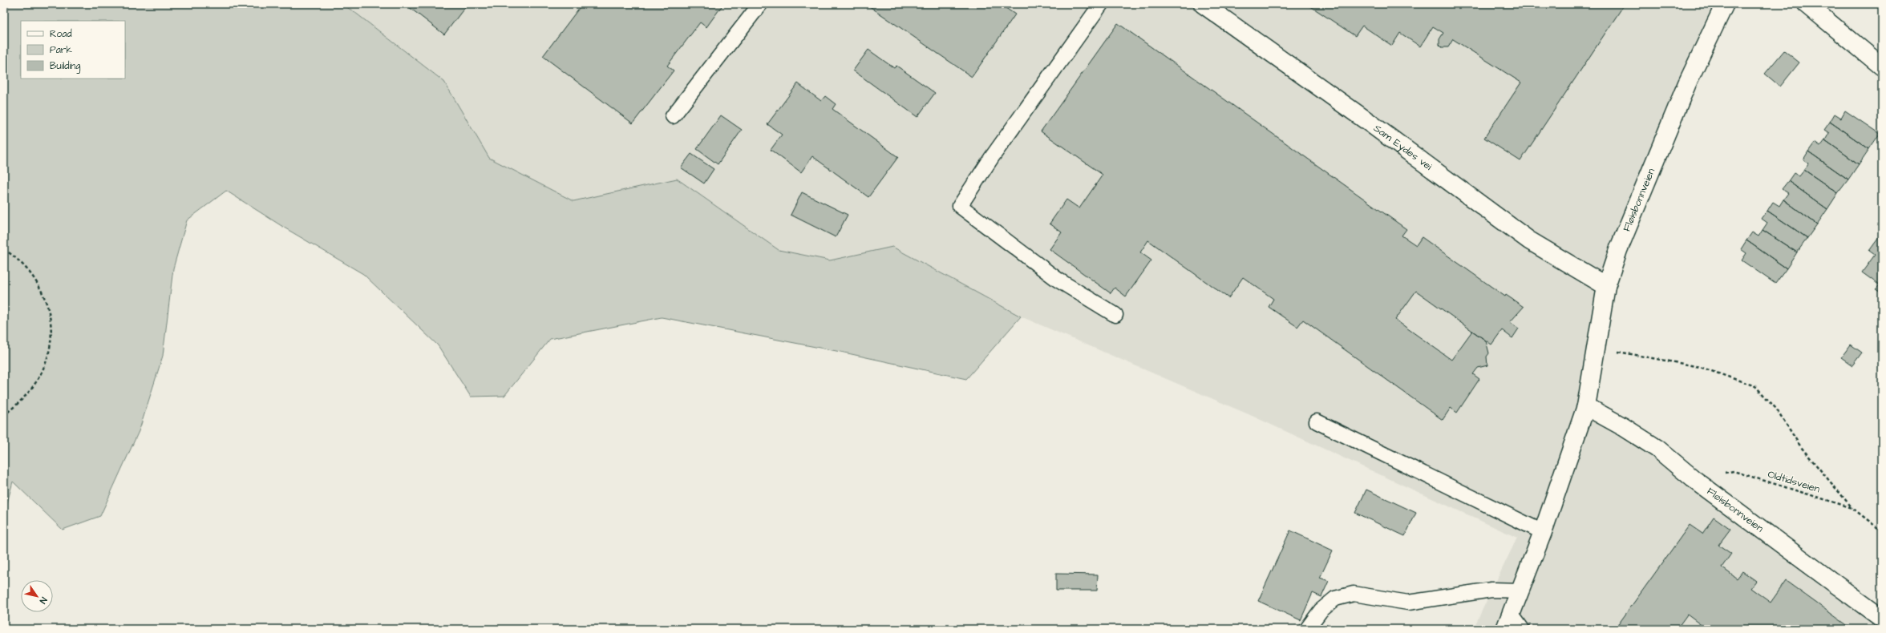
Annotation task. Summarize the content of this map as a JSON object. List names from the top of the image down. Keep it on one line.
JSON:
{"streets":{"street":["Sam Eydes vei","Fløisbonnveien"],"path":["Oldtidsveien"]},"crossings":[["Sam Eydes vei","Fløisbonnveien"],["Fløisbonnveien","Oldtidsveien"]],"legend":["Road","Park","Building"],"north":"bottom right"}
